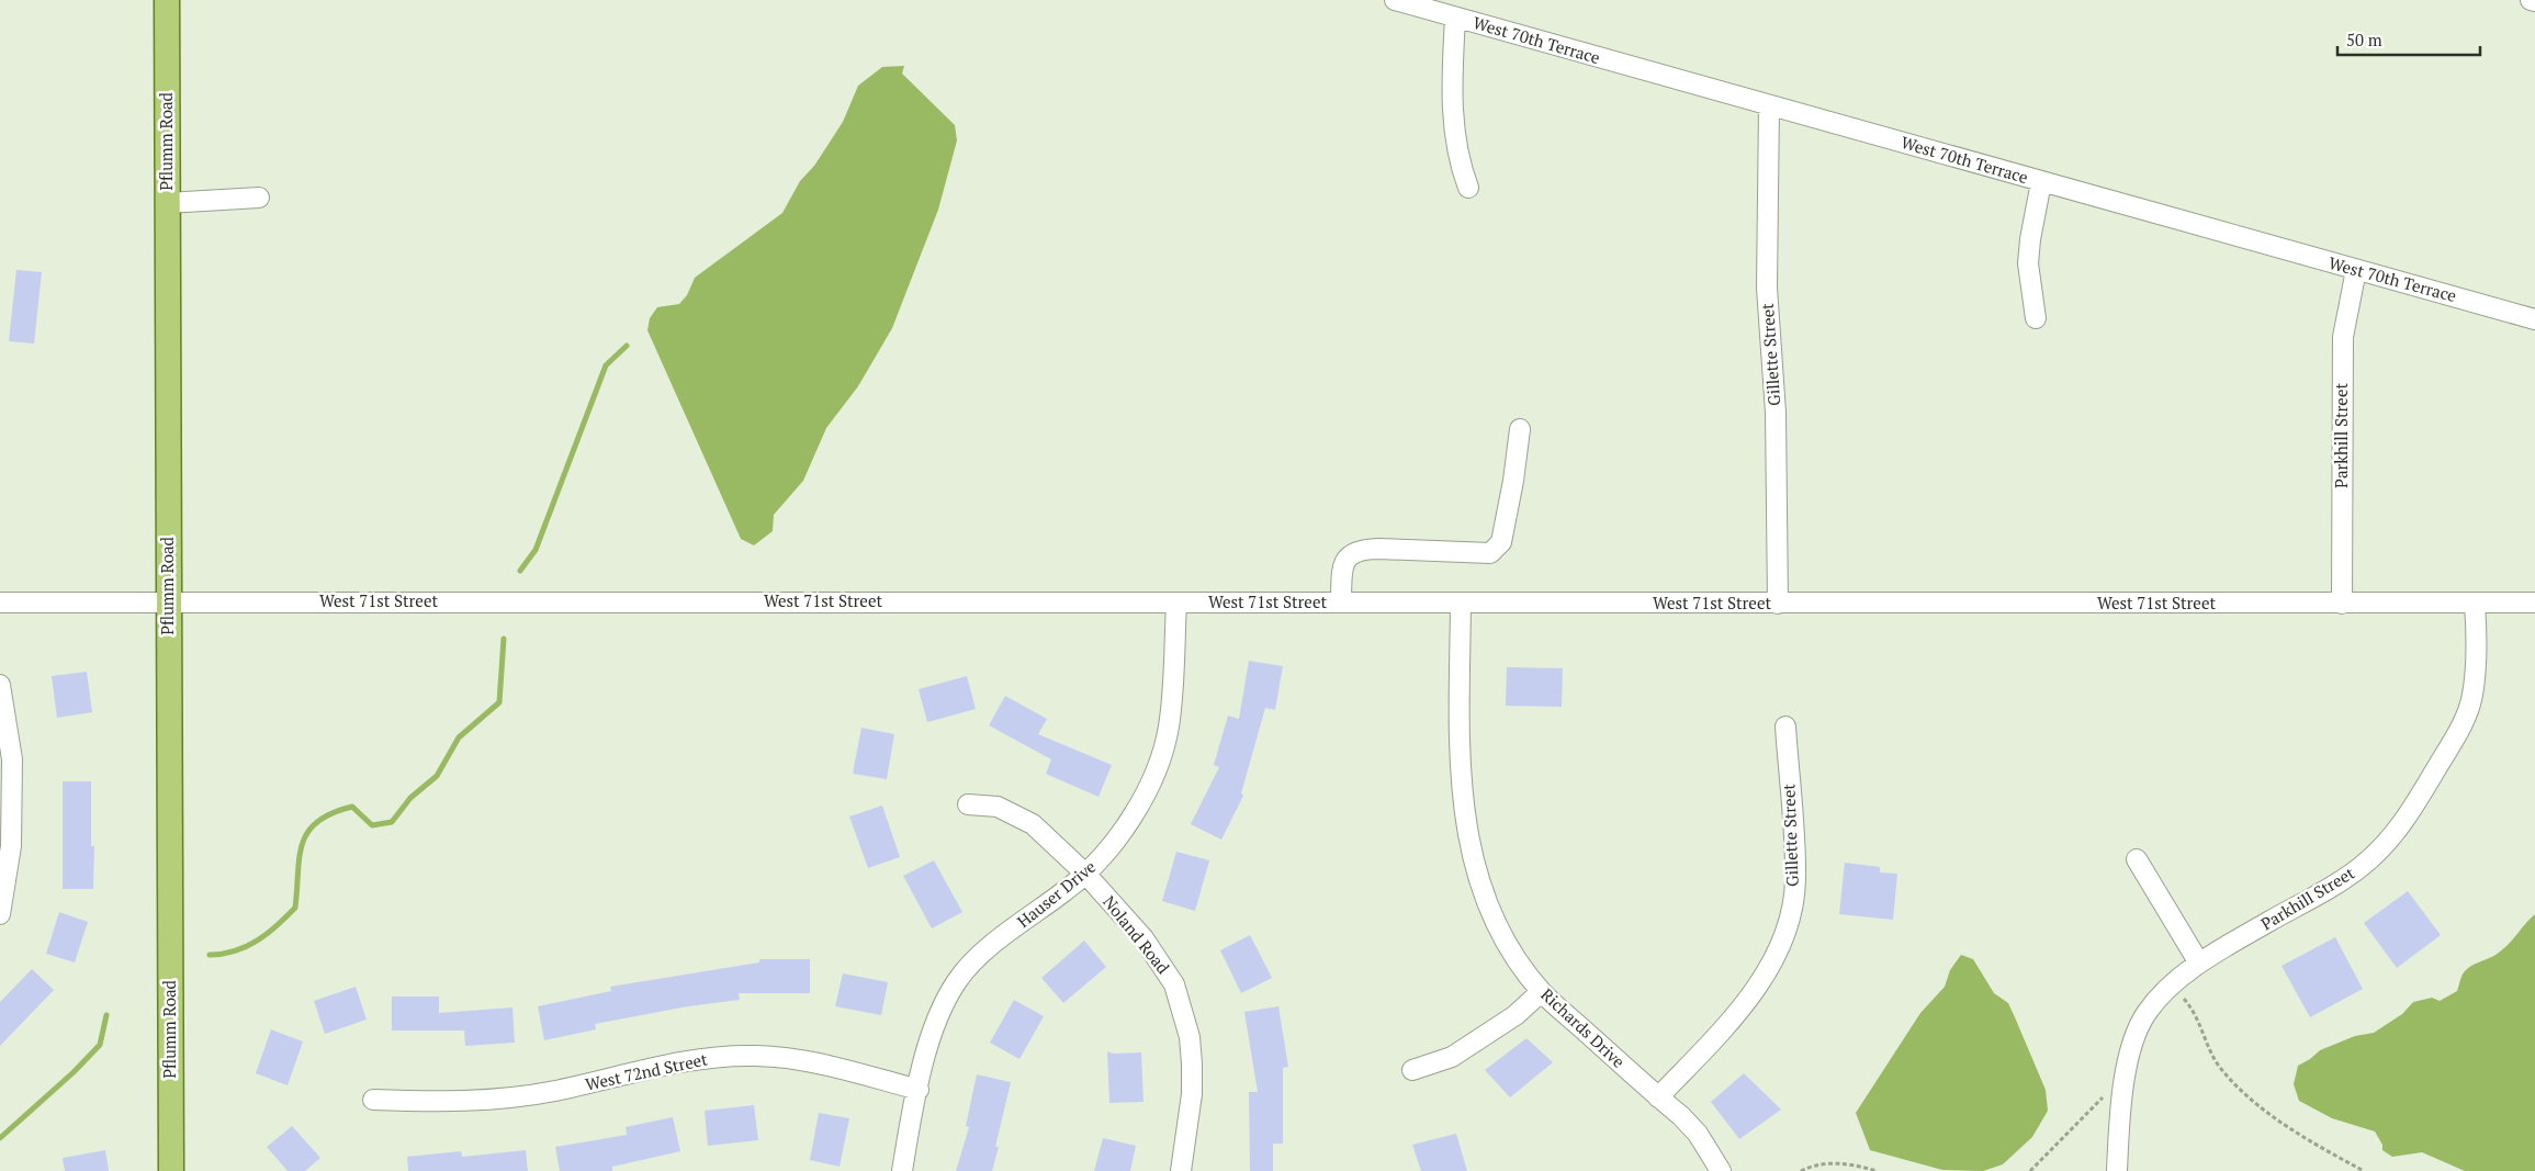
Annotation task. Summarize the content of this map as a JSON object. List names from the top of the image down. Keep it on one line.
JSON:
{"streets":{"main road":["Pflumm Road"],"street":["West 70th Terrace","Gillette Street","Parkhill Street","West 71st Street","Hauser Drive","Noland Road","Richards Drive","West 72nd Street"]},"crossings":[["West 70th Terrace","Gillette Street"],["West 70th Terrace","Parkhill Street"],["Pflumm Road","West 71st Street"],["Gillette Street","West 71st Street"],["Gillette Street","Richards Drive"],["Parkhill Street","West 71st Street"],["West 71st Street","Hauser Drive"],["West 71st Street","Richards Drive"],["Hauser Drive","Noland Road"],["Hauser Drive","West 72nd Street"]],"scale_bar":"50 m"}
